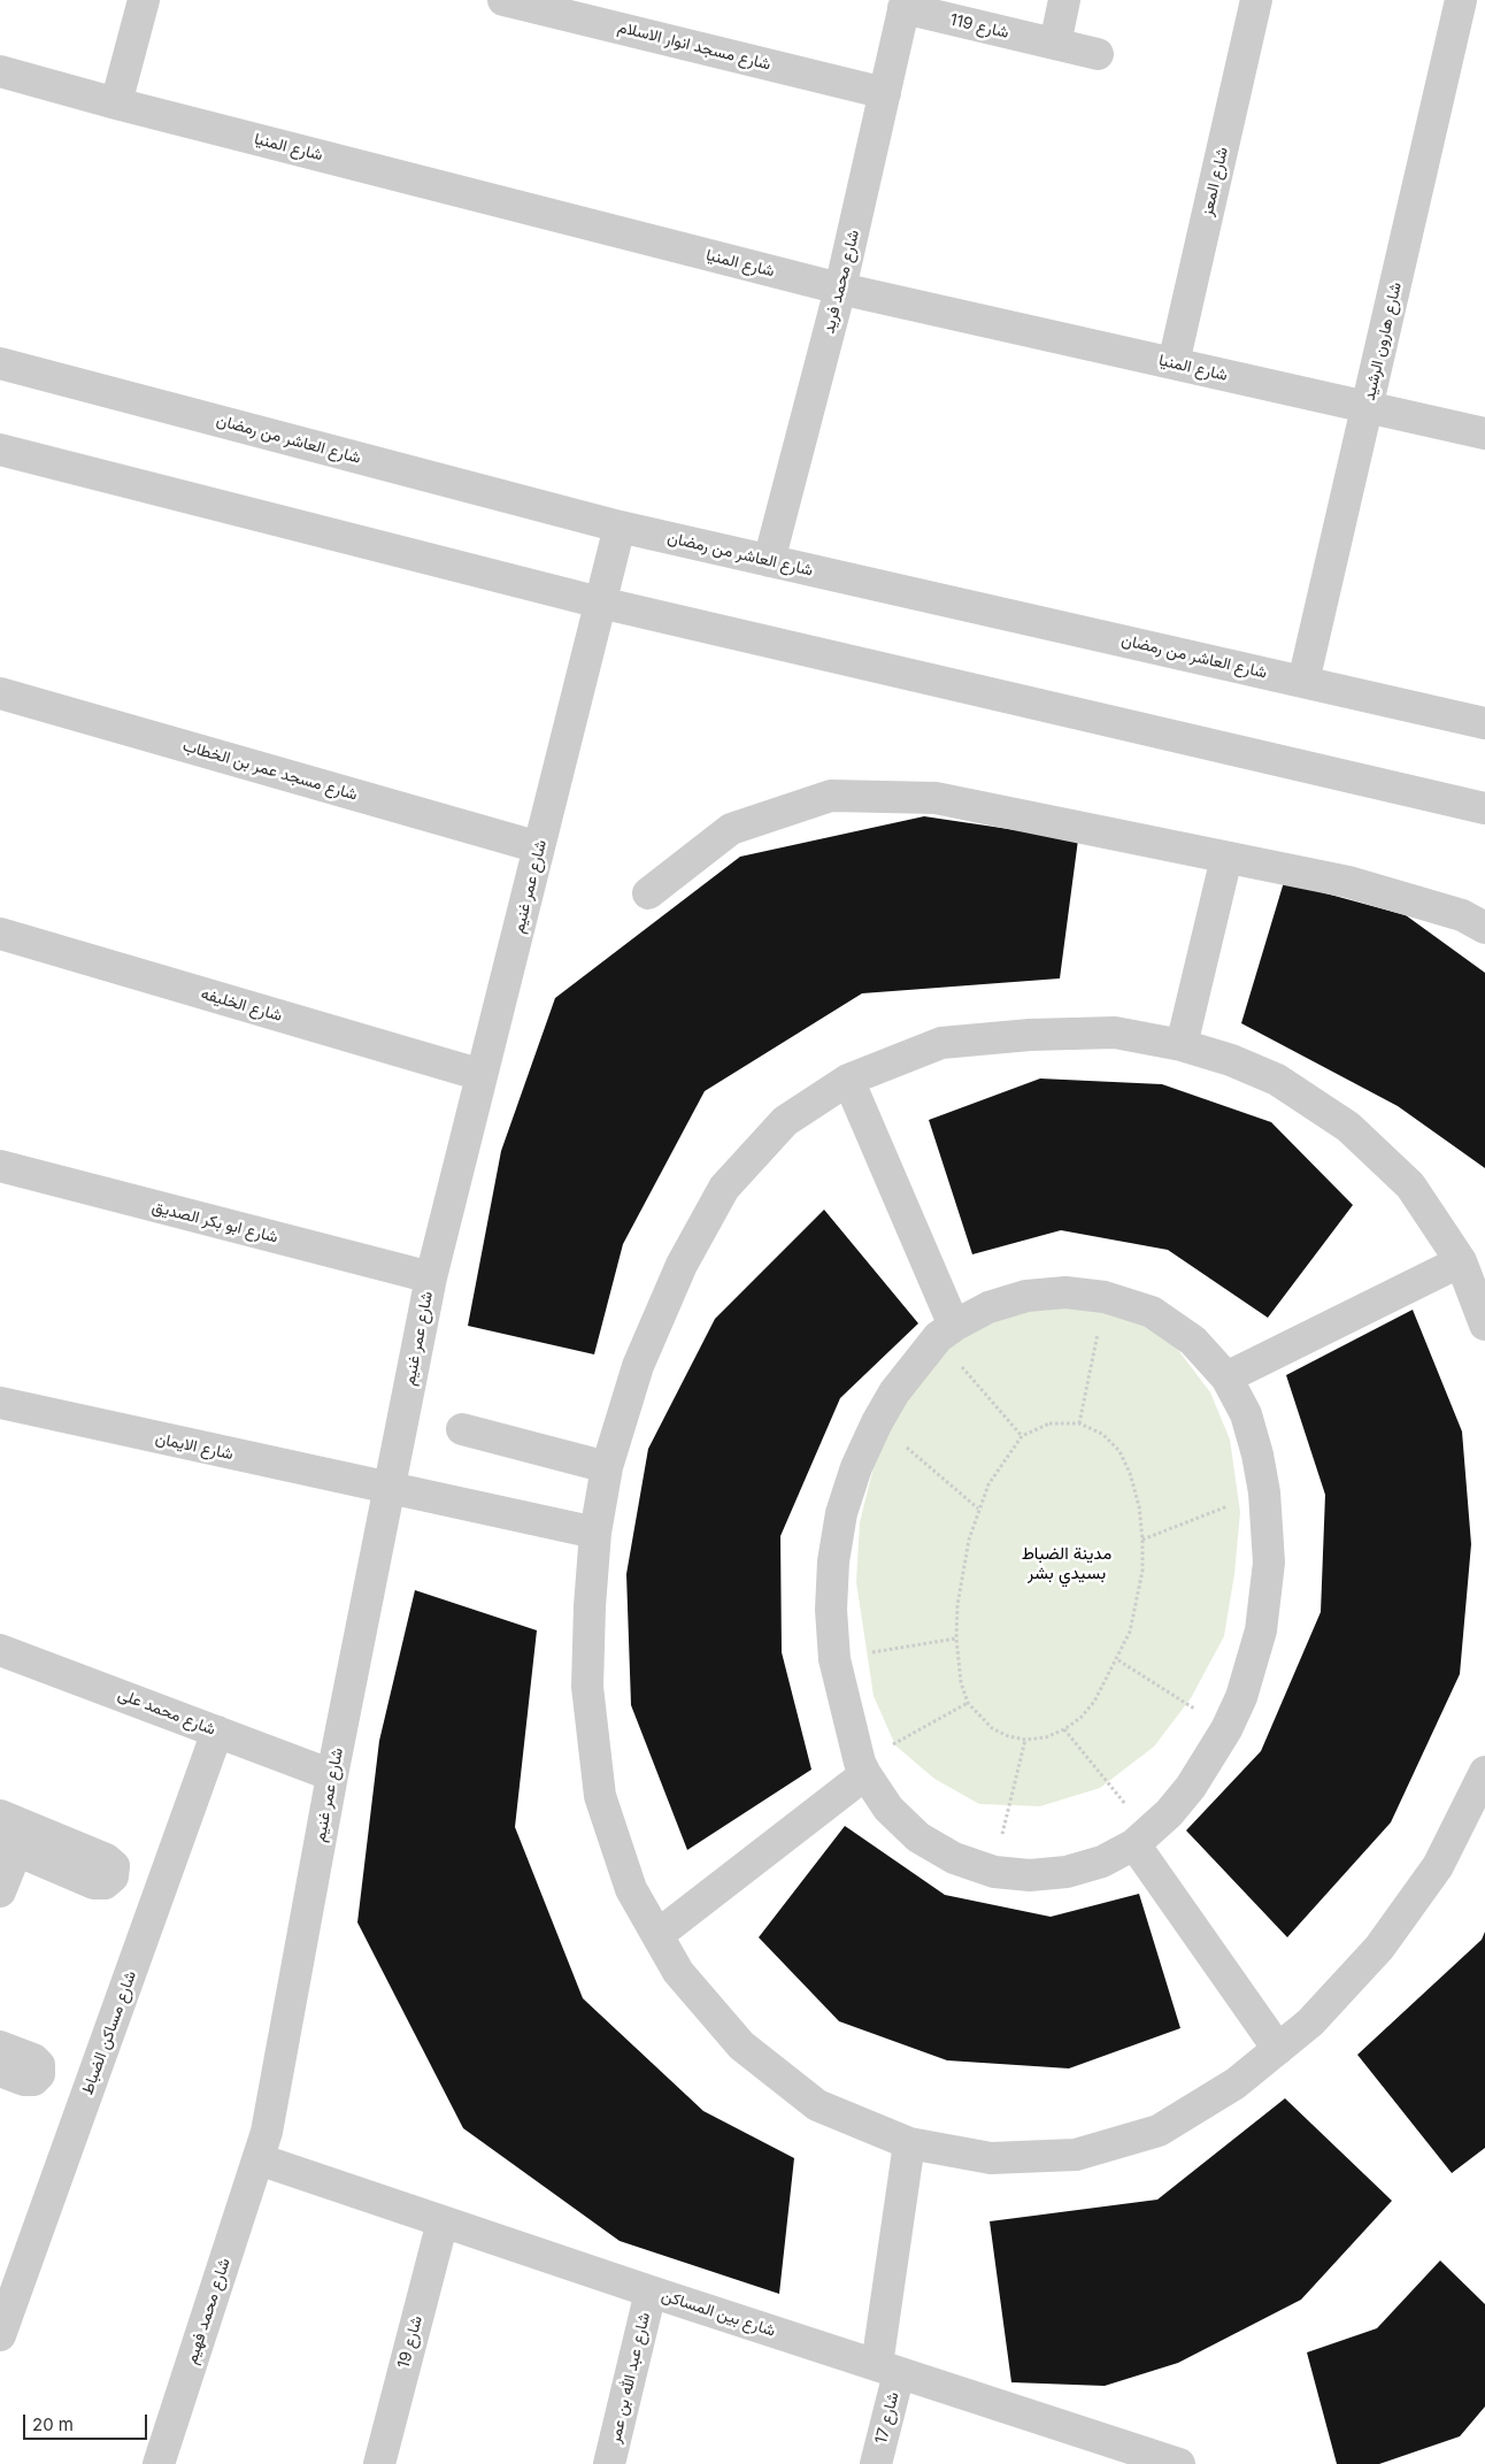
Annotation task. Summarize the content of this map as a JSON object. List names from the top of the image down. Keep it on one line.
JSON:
{"streets":{"street":["شارع 119","شارع مسجد انوار الاسلام","شارع المنيا","شارع المعز","شارع محمد فريد","شارع هارون الرشيد","شارع العاشر من رمضان","شارع مسجد عمر بن الخطاب","شارع عمر غنيم","شارع الخليفه","شارع ابو بكر الصديق","شارع الايمان","شارع محمد على","شارع مساكن الضباط","شارع محمد فهيم","شارع بين المساكن","شارع 19","شارع عبد الله بن عمر","شارع 17"]},"crossings":[["شارع 119","شارع محمد فريد"],["شارع مسجد انوار الاسلام","شارع محمد فريد"],["شارع المنيا","شارع المعز"],["شارع المنيا","شارع محمد فريد"],["شارع المنيا","شارع هارون الرشيد"],["شارع محمد فريد","شارع العاشر من رمضان"],["شارع هارون الرشيد","شارع العاشر من رمضان"],["شارع العاشر من رمضان","شارع عمر غنيم"],["شارع مسجد عمر بن الخطاب","شارع عمر غنيم"],["شارع عمر غنيم","شارع الخليفه"],["شارع عمر غنيم","شارع ابو بكر الصديق"],["شارع عمر غنيم","شارع الايمان"],["شارع عمر غنيم","شارع محمد على"],["شارع عمر غنيم","شارع محمد فهيم"],["شارع عمر غنيم","شارع بين المساكن"],["شارع محمد على","شارع مساكن الضباط"],["شارع محمد فهيم","شارع بين المساكن"],["شارع بين المساكن","شارع 19"],["شارع بين المساكن","شارع عبد الله بن عمر"],["شارع بين المساكن","شارع 17"]],"districts":["مدينة الضباط بسيدي بشر"],"scale_bar":"20 m"}
